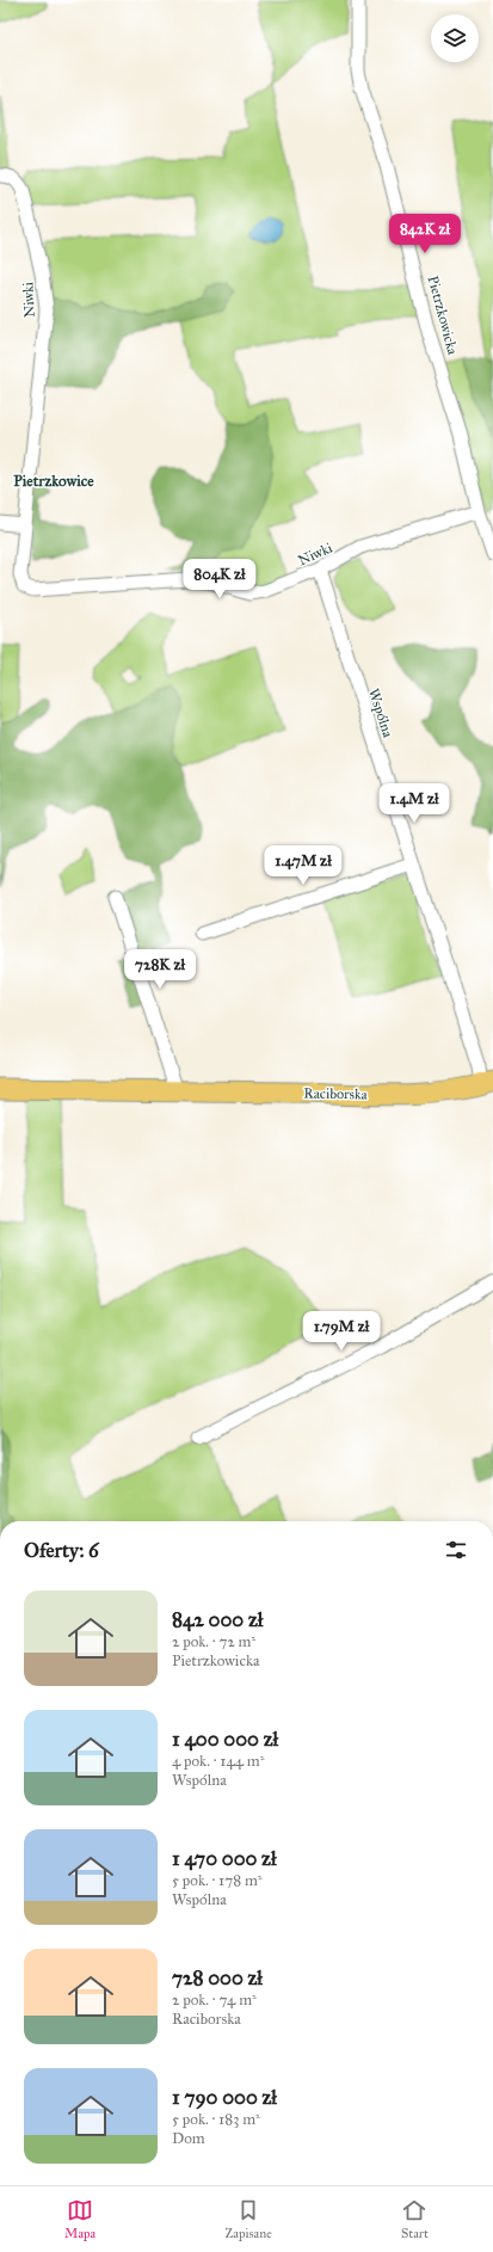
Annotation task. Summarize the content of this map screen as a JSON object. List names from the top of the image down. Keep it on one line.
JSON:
{"streets":{"main road":["Raciborska"],"street":["Niwki","Pietrzkowicka","Wspólna"]},"crossings":[["Niwki","Pietrzkowicka"],["Niwki","Wspólna"],["Wspólna","Raciborska"]],"districts":["Pietrzkowice"],"page":{"price":["842K zł","804K zł","1.4M zł","1.47M zł","728K zł","1.79M zł"],"heading":"Oferty: 6","list":[{"name":"842 000 zł","note":"2 pok. · 72 m² · Pietrzkowicka"},{"name":"1 400 000 zł","note":"4 pok. · 144 m² · Wspólna"},{"name":"1 470 000 zł","note":"5 pok. · 178 m² · Wspólna"},{"name":"728 000 zł","note":"2 pok. · 74 m² · Raciborska"},{"name":"1 790 000 zł","note":"5 pok. · 183 m² · Dom"}],"tabs":["Mapa","Zapisane","Start"]}}
